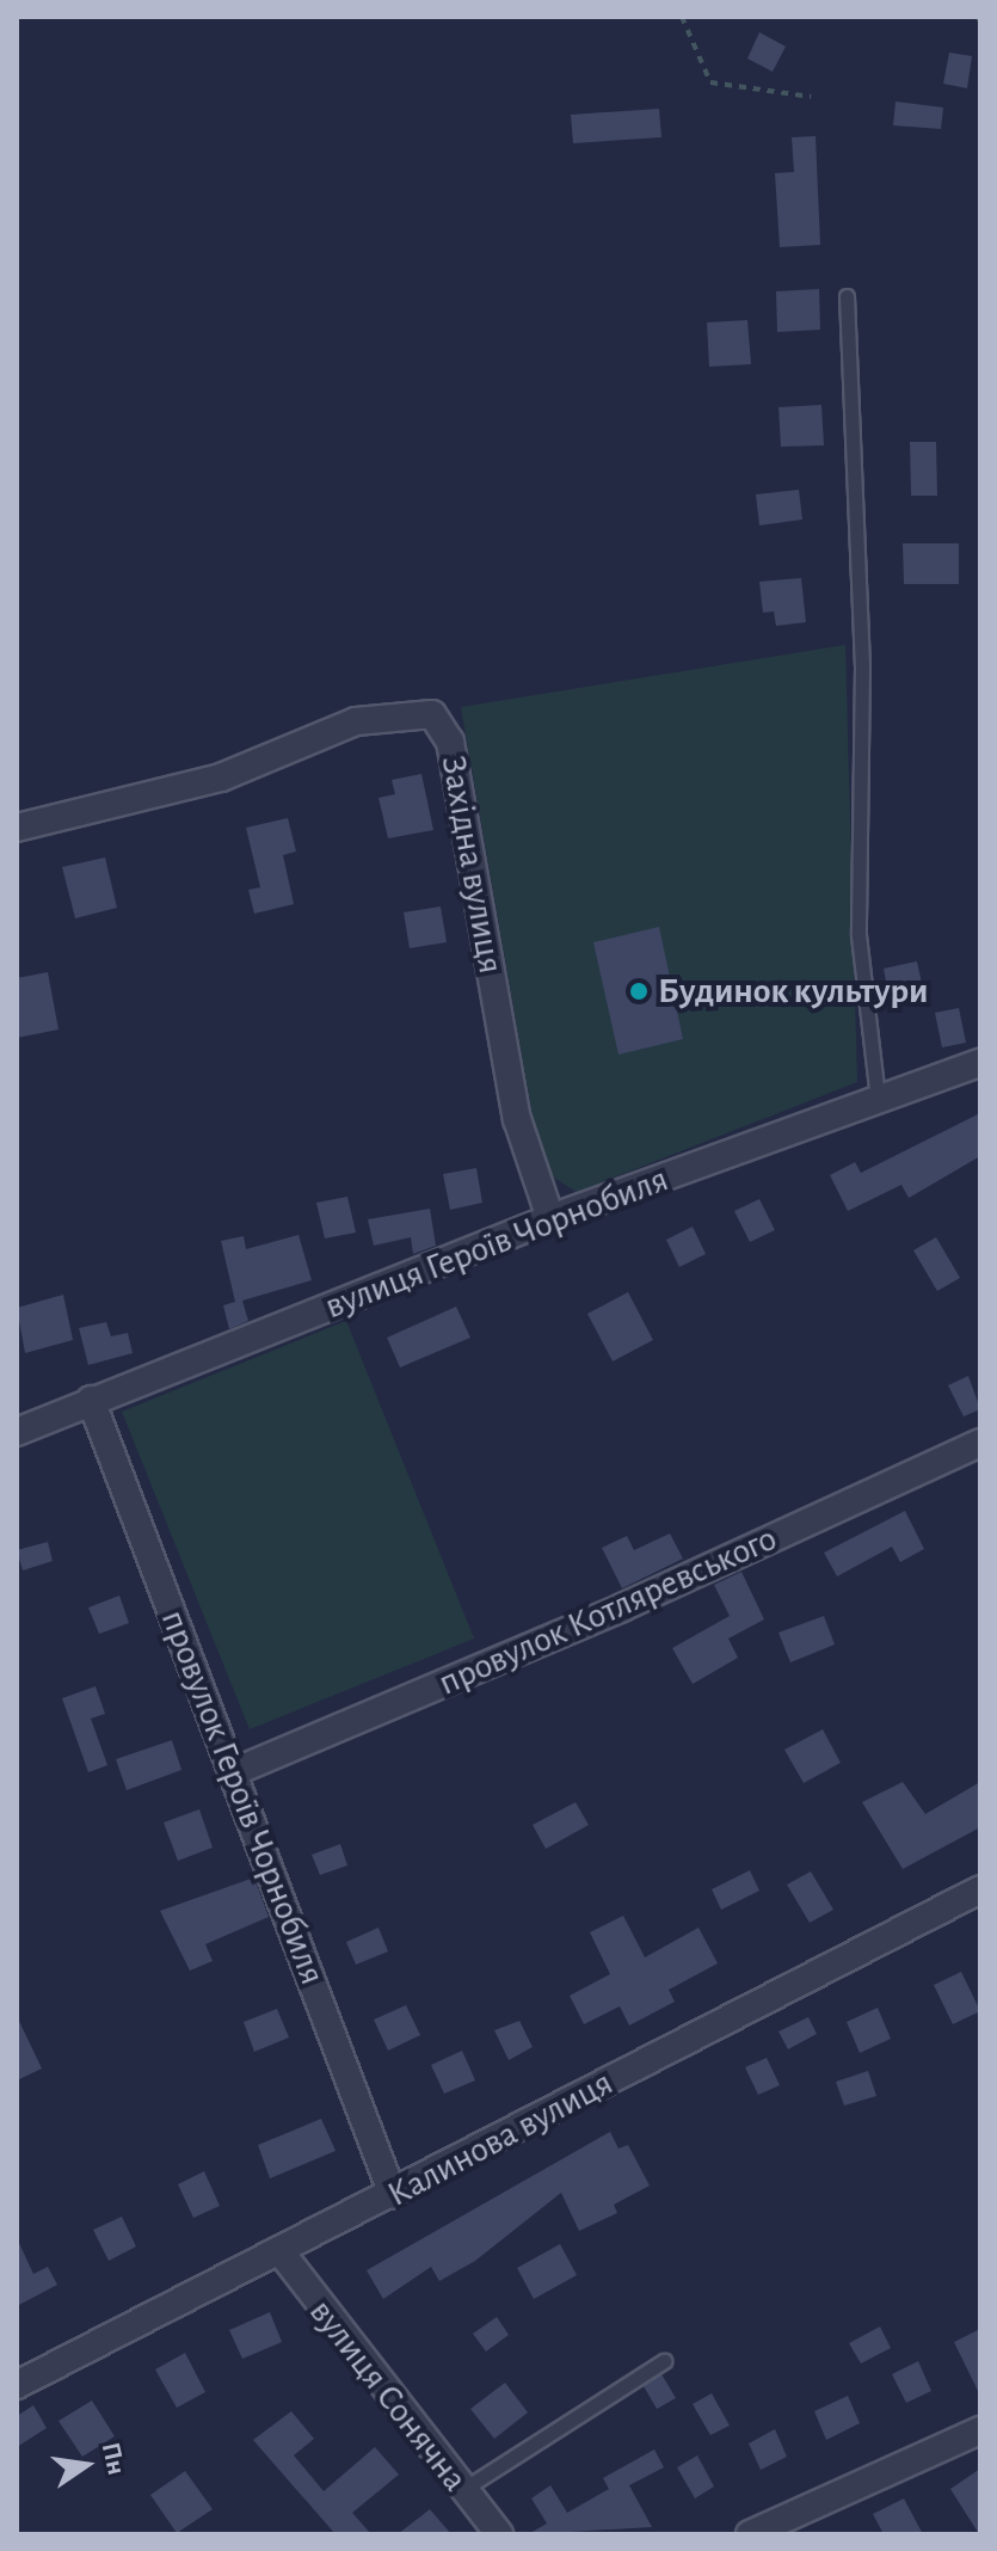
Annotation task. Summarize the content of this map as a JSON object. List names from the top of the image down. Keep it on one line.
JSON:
{"streets":{"street":["Західна вулиця","вулиця Героїв Чорнобиля","провулок Котляревського","провулок Героїв Чорнобиля","Калинова вулиця","вулиця Сонячна"]},"crossings":[["Західна вулиця","вулиця Героїв Чорнобиля"],["вулиця Героїв Чорнобиля","провулок Героїв Чорнобиля"],["провулок Котляревського","провулок Героїв Чорнобиля"],["провулок Героїв Чорнобиля","Калинова вулиця"],["Калинова вулиця","вулиця Сонячна"]],"places":["Будинок культури"],"north":"right"}
